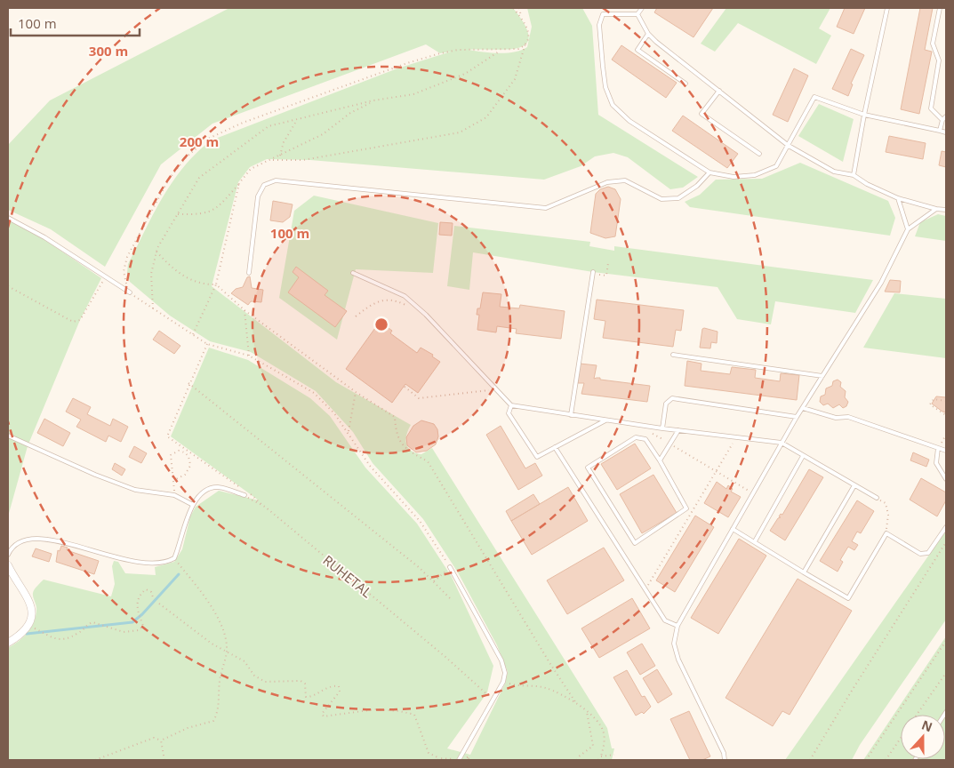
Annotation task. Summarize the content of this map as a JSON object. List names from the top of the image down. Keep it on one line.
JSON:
{"streets":{"path":["RUHETAL"]},"scale_bar":"100 m","north":"top","rings":["300 m","200 m","100 m"]}
